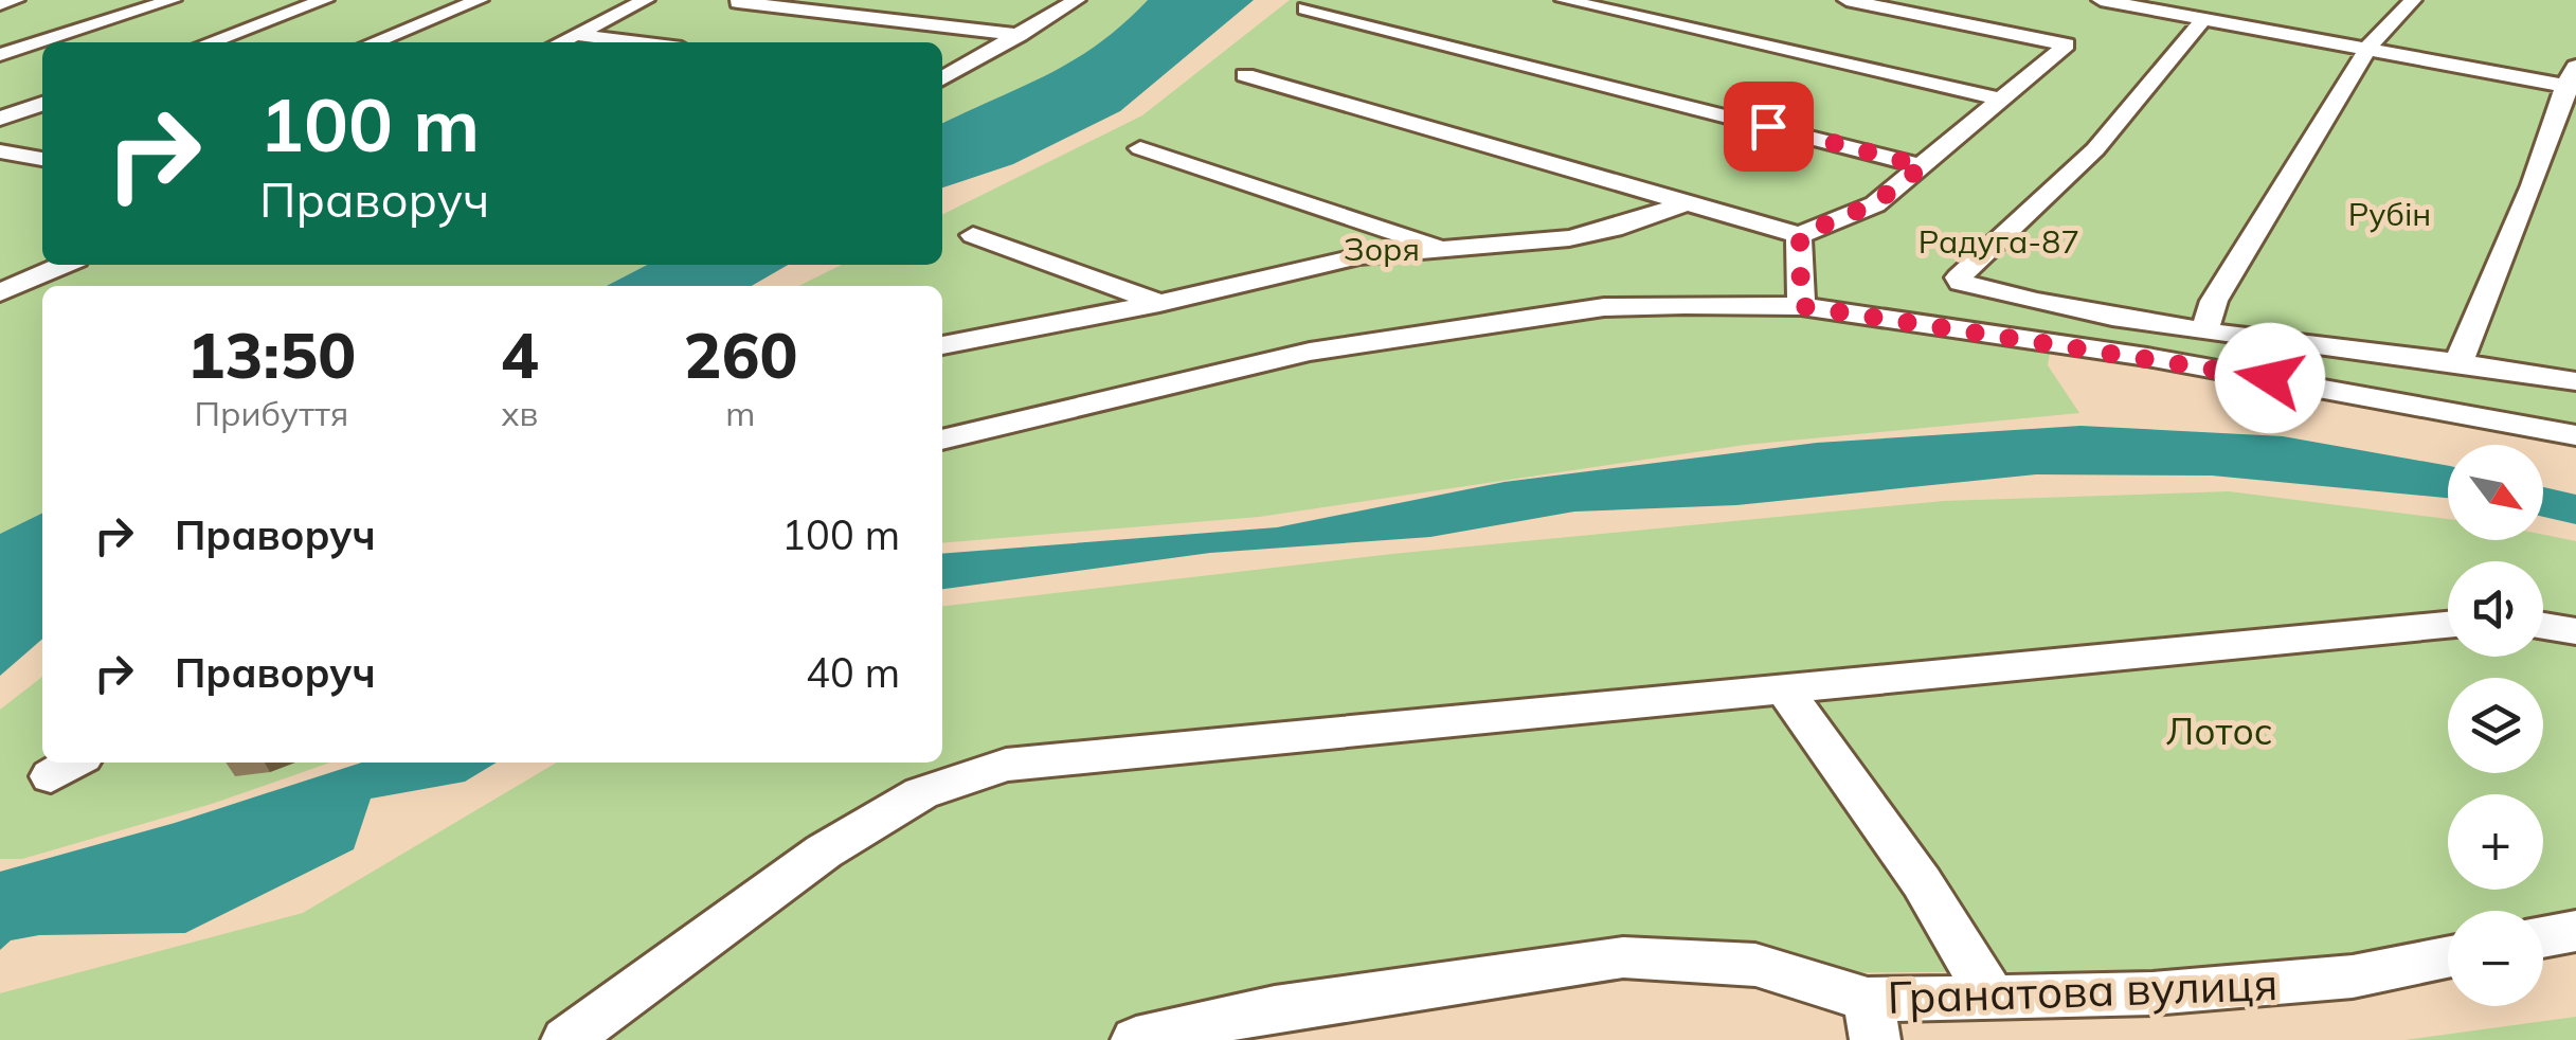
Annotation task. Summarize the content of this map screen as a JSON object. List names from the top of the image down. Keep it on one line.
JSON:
{"streets":{"street":["Гранатова вулиця"]},"parks":["Рубін","Радуга-87","Зоря","Лотос"],"north":"bottom right","page":{"turn":["100 m","Праворуч"],"eta":["13:50","Прибуття","4","хв","260","m"],"map_buttons":["+","−"],"list":[{"name":"Праворуч","value":"100 m"},{"name":"Праворуч","value":"40 m"}]}}
